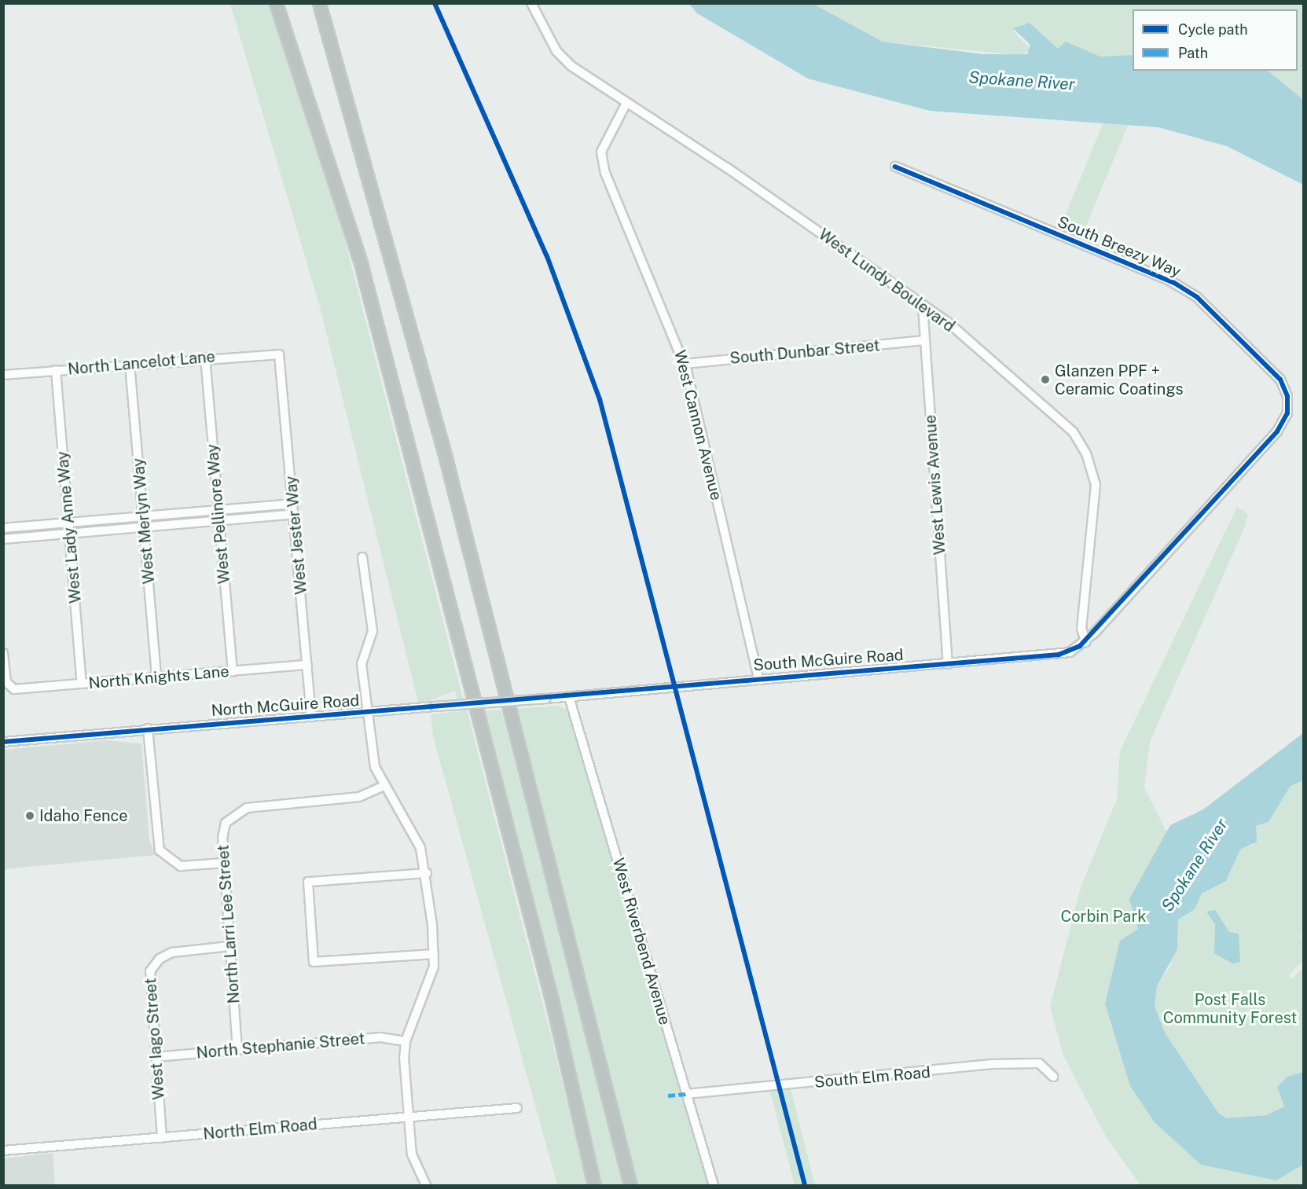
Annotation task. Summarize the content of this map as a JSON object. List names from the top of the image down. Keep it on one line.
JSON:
{"streets":{"street":["South Breezy Way","West Lundy Boulevard","South Dunbar Street","North Lancelot Lane","West Cannon Avenue","West Lewis Avenue","West Pellinore Way","West Merlyn Way","West Lady Anne Way","West Jester Way","South McGuire Road","North Knights Lane","North McGuire Road","North Larri Lee Street","West Riverbend Avenue","West Iago Street","North Stephanie Street","South Elm Road","North Elm Road"]},"crossings":[["South Breezy Way","West Lundy Boulevard"],["South Breezy Way","South McGuire Road"],["West Lundy Boulevard","West Cannon Avenue"],["West Lundy Boulevard","West Lewis Avenue"],["West Lundy Boulevard","South McGuire Road"],["South Dunbar Street","West Cannon Avenue"],["South Dunbar Street","West Lewis Avenue"],["North Lancelot Lane","West Pellinore Way"],["North Lancelot Lane","West Merlyn Way"],["North Lancelot Lane","West Lady Anne Way"],["North Lancelot Lane","West Jester Way"],["West Cannon Avenue","South McGuire Road"],["West Lewis Avenue","South McGuire Road"],["West Pellinore Way","North Knights Lane"],["West Merlyn Way","North Knights Lane"],["West Lady Anne Way","North Knights Lane"],["West Jester Way","North Knights Lane"],["West Jester Way","North McGuire Road"],["South McGuire Road","North McGuire Road"],["South McGuire Road","West Riverbend Avenue"],["North McGuire Road","West Riverbend Avenue"],["North Larri Lee Street","West Iago Street"],["North Larri Lee Street","North Stephanie Street"],["West Riverbend Avenue","South Elm Road"],["West Iago Street","North Stephanie Street"],["West Iago Street","North Elm Road"]],"water":["Spokane River"],"parks":["Corbin Park","Post Falls Community Forest"],"places":["Glanzen PPF + Ceramic Coatings","Idaho Fence"],"legend":["Cycle path","Path"]}
